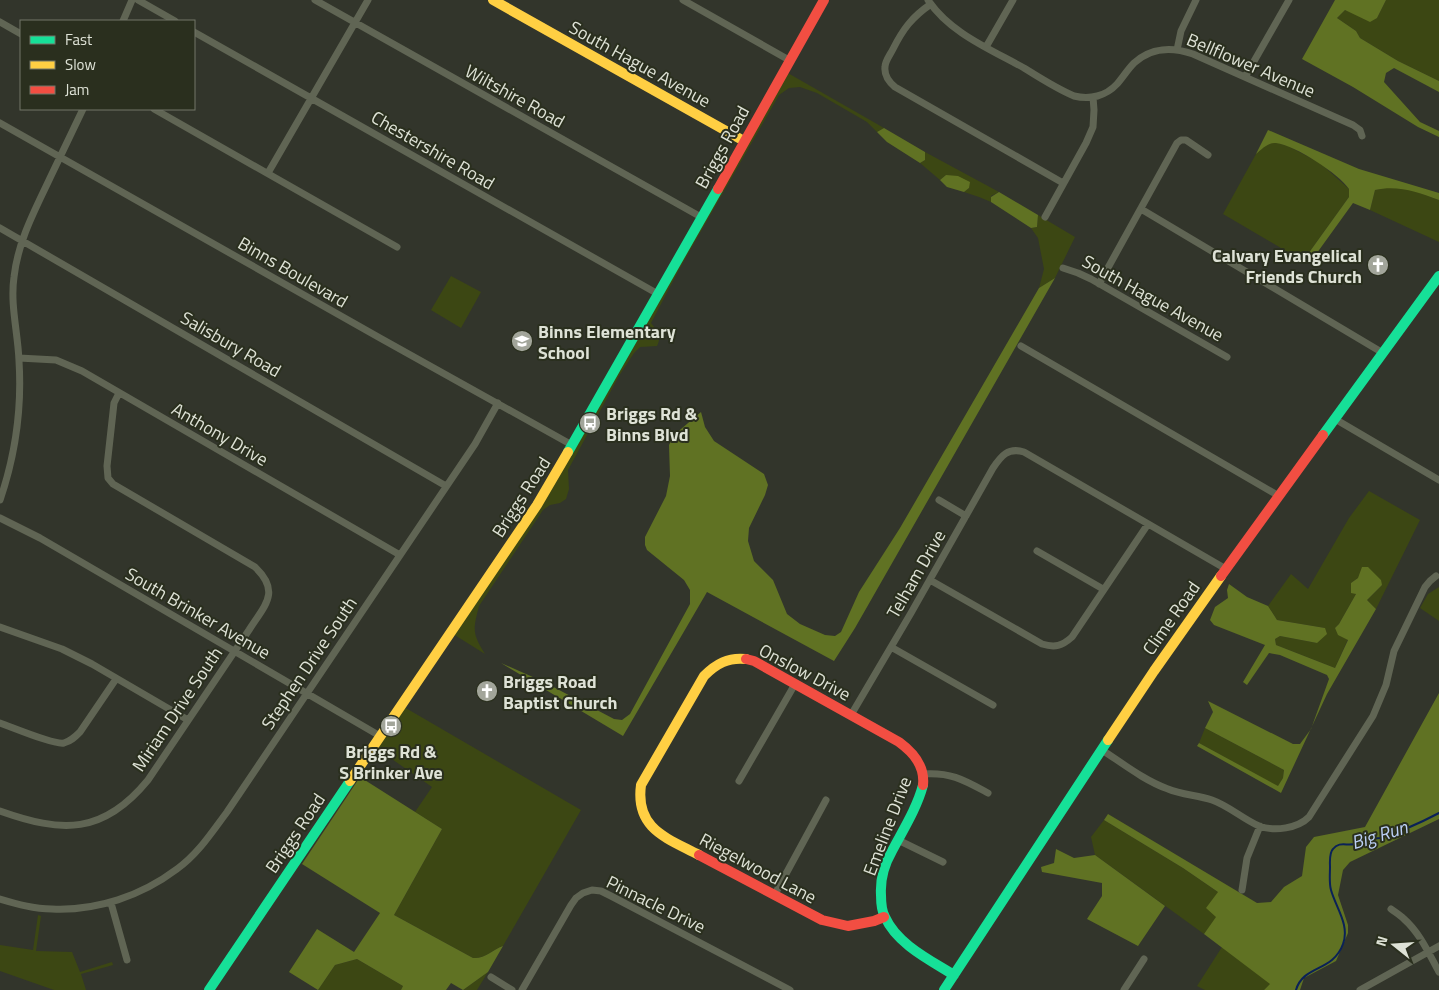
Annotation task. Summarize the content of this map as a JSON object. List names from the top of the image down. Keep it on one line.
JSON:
{"streets":{"street":["South Hague Avenue","Bellflower Avenue","Wiltshire Road","Briggs Road","Chestershire Road","Binns Boulevard","Salisbury Road","Anthony Drive","Telham Drive","South Brinker Avenue","Clime Road","Stephen Drive South","Onslow Drive","Miriam Drive South","Emeline Drive","Riegelwood Lane","Pinnacle Drive"]},"crossings":[["South Hague Avenue","Briggs Road"],["Wiltshire Road","Briggs Road"],["Briggs Road","Chestershire Road"],["Briggs Road","Binns Boulevard"],["Briggs Road","South Brinker Avenue"],["Binns Boulevard","Stephen Drive South"],["Salisbury Road","Stephen Drive South"],["Anthony Drive","Stephen Drive South"],["Anthony Drive","Miriam Drive South"],["Telham Drive","Onslow Drive"],["South Brinker Avenue","Stephen Drive South"],["South Brinker Avenue","Miriam Drive South"],["Onslow Drive","Emeline Drive"],["Onslow Drive","Riegelwood Lane"],["Emeline Drive","Riegelwood Lane"]],"water":["Big Run"],"places":{"church":["Calvary Evangelical Friends Church","Briggs Road Baptist Church"],"school or university":["Binns Elementary School"],"bus stop":["Briggs Rd & Binns Blvd","Briggs Rd & S Brinker Ave"]},"legend":["Fast","Slow","Jam"],"north":"left"}
